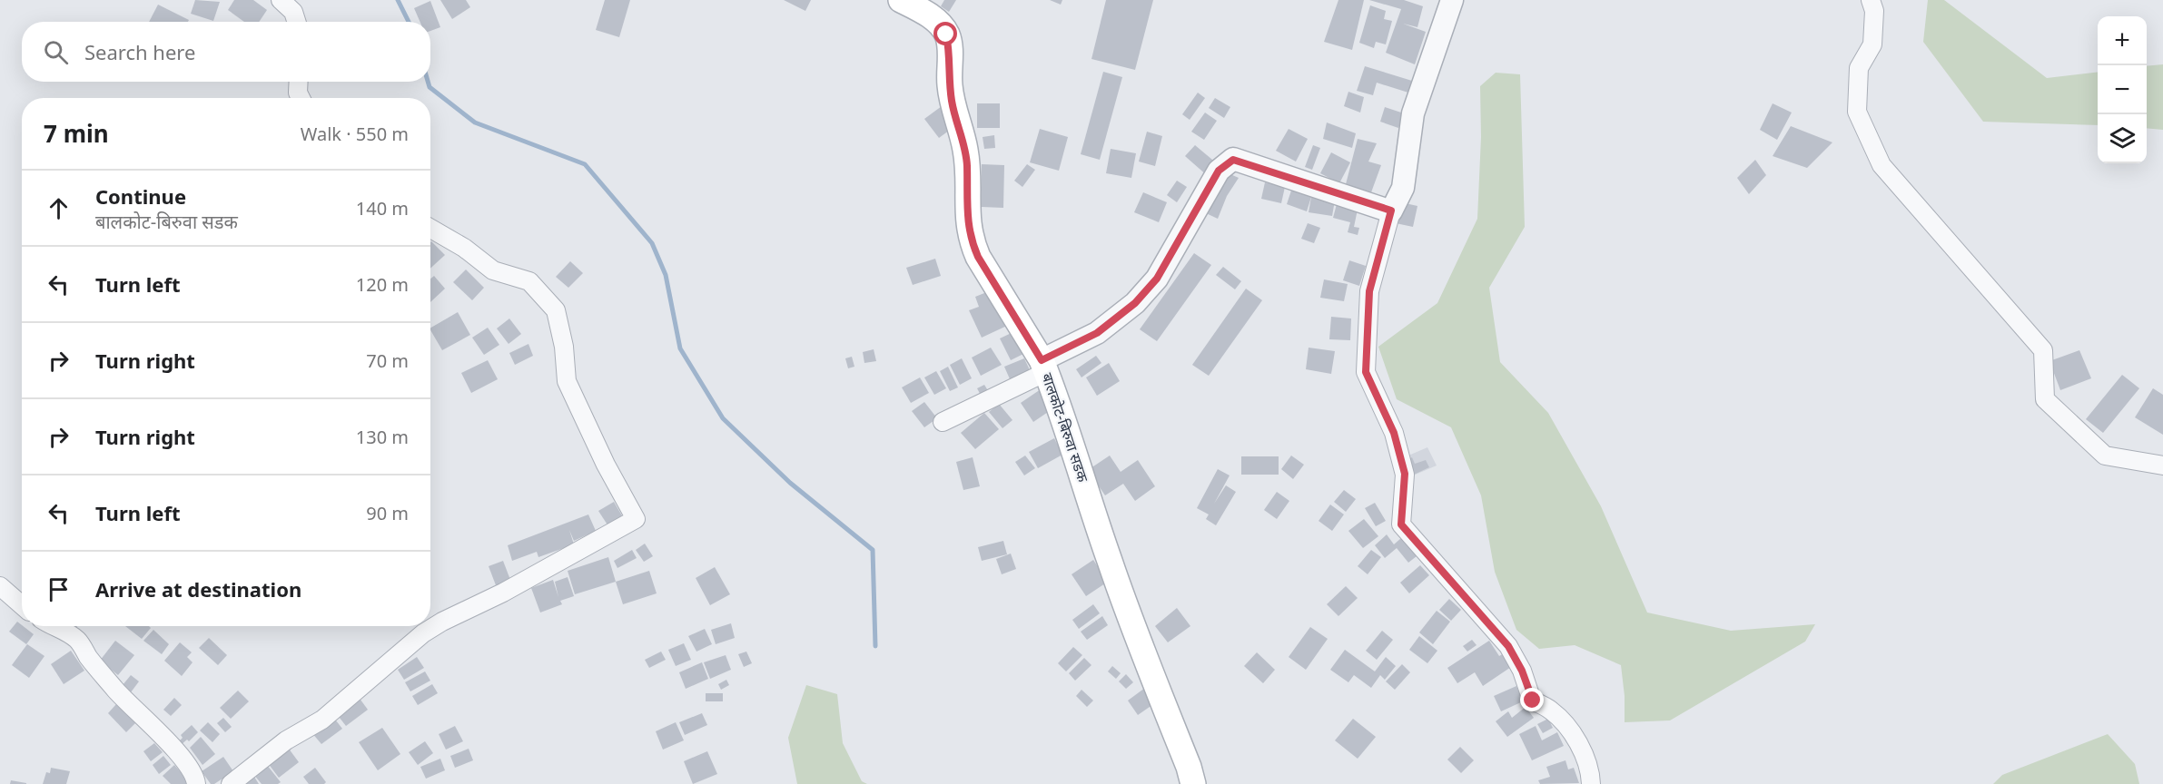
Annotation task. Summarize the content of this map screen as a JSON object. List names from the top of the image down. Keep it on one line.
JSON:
{"streets":{"main road":["बालकोट-बिरुवा सडक"]},"page":{"map_buttons":["+","−"],"search":"Search here","heading":["7 min","Walk · 550 m"],"list":[["Continue","बालकोट-बिरुवा सडक","140 m"],["Turn left","120 m"],["Turn right","70 m"],["Turn right","130 m"],["Turn left","90 m"],"Arrive at destination"]}}
